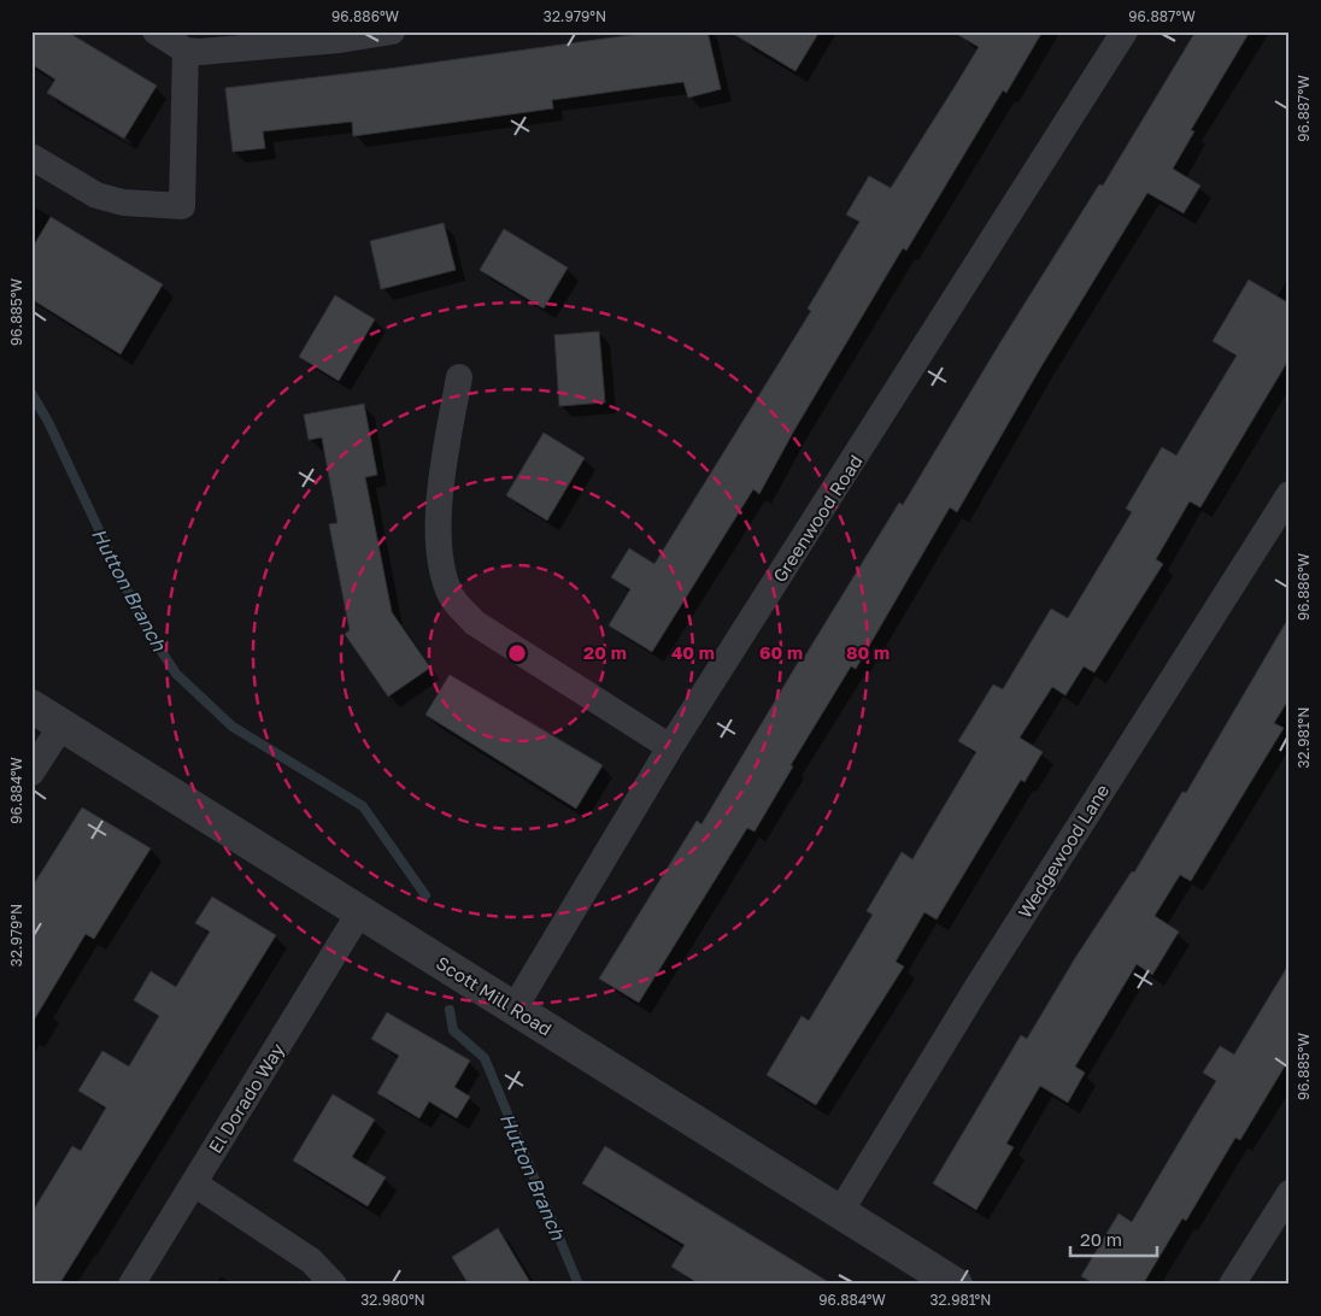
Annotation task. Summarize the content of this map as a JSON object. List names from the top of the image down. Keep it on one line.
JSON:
{"streets":{"street":["Greenwood Road","Wedgewood Lane","Scott Mill Road","El Dorado Way"]},"crossings":[["Greenwood Road","Scott Mill Road"],["Wedgewood Lane","Scott Mill Road"],["Scott Mill Road","El Dorado Way"]],"water":["Hutton Branch"],"scale_bar":"20 m","coordinates":["96.886°W","32.979°N","96.887°W","96.885°W","32.981°N","96.884°W","32.980°N"],"rings":["20 m","40 m","60 m","80 m"]}
